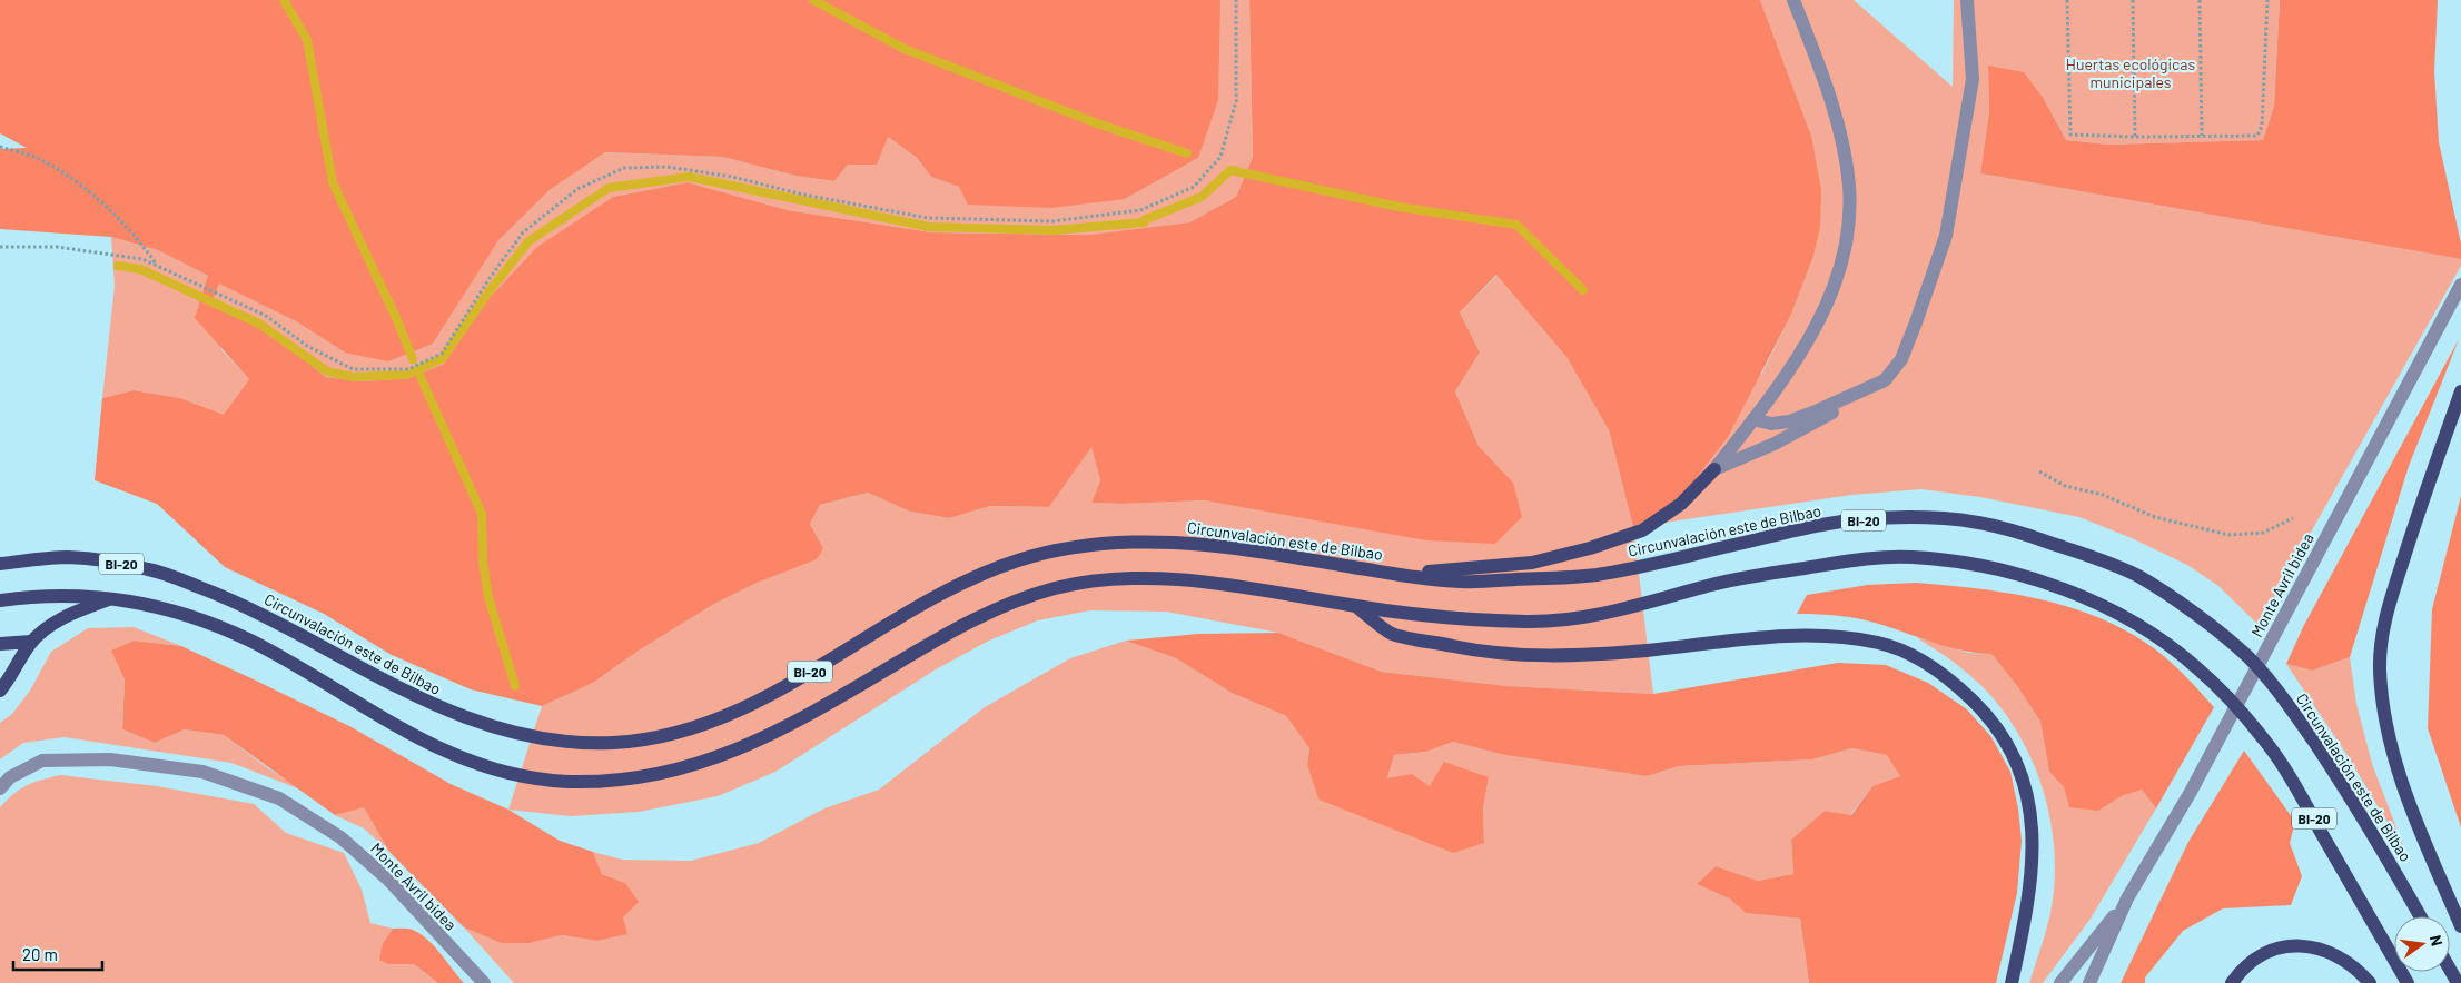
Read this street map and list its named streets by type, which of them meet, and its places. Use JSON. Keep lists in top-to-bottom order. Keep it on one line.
{"streets":{"main road":["BI-20","Circunvalación este de Bilbao"],"street":["Monte Avril bidea"]},"parks":["Huertas ecológicas municipales"],"scale_bar":"20 m","north":"right"}
